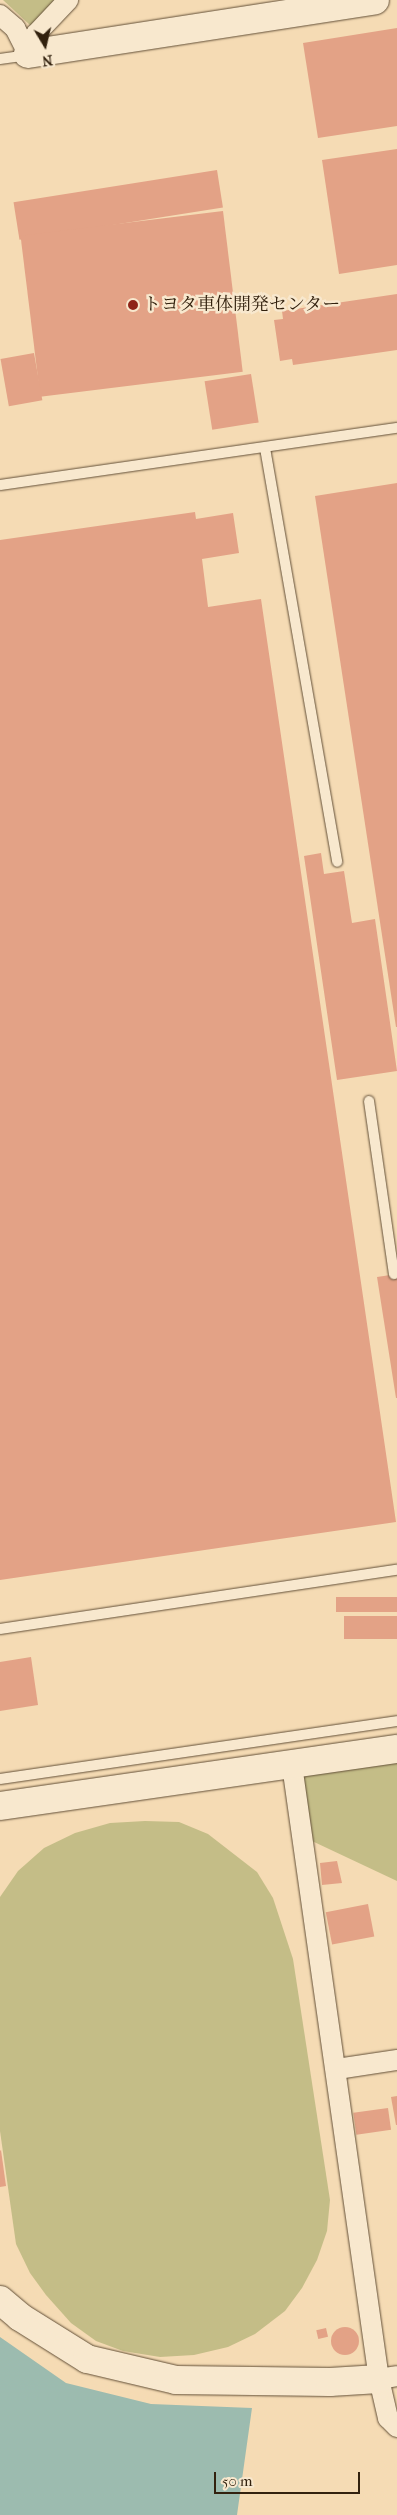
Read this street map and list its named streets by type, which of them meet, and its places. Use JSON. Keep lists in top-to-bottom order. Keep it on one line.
{"places":["トヨタ車体開発センター"],"scale_bar":"50 m","north":"bottom"}
